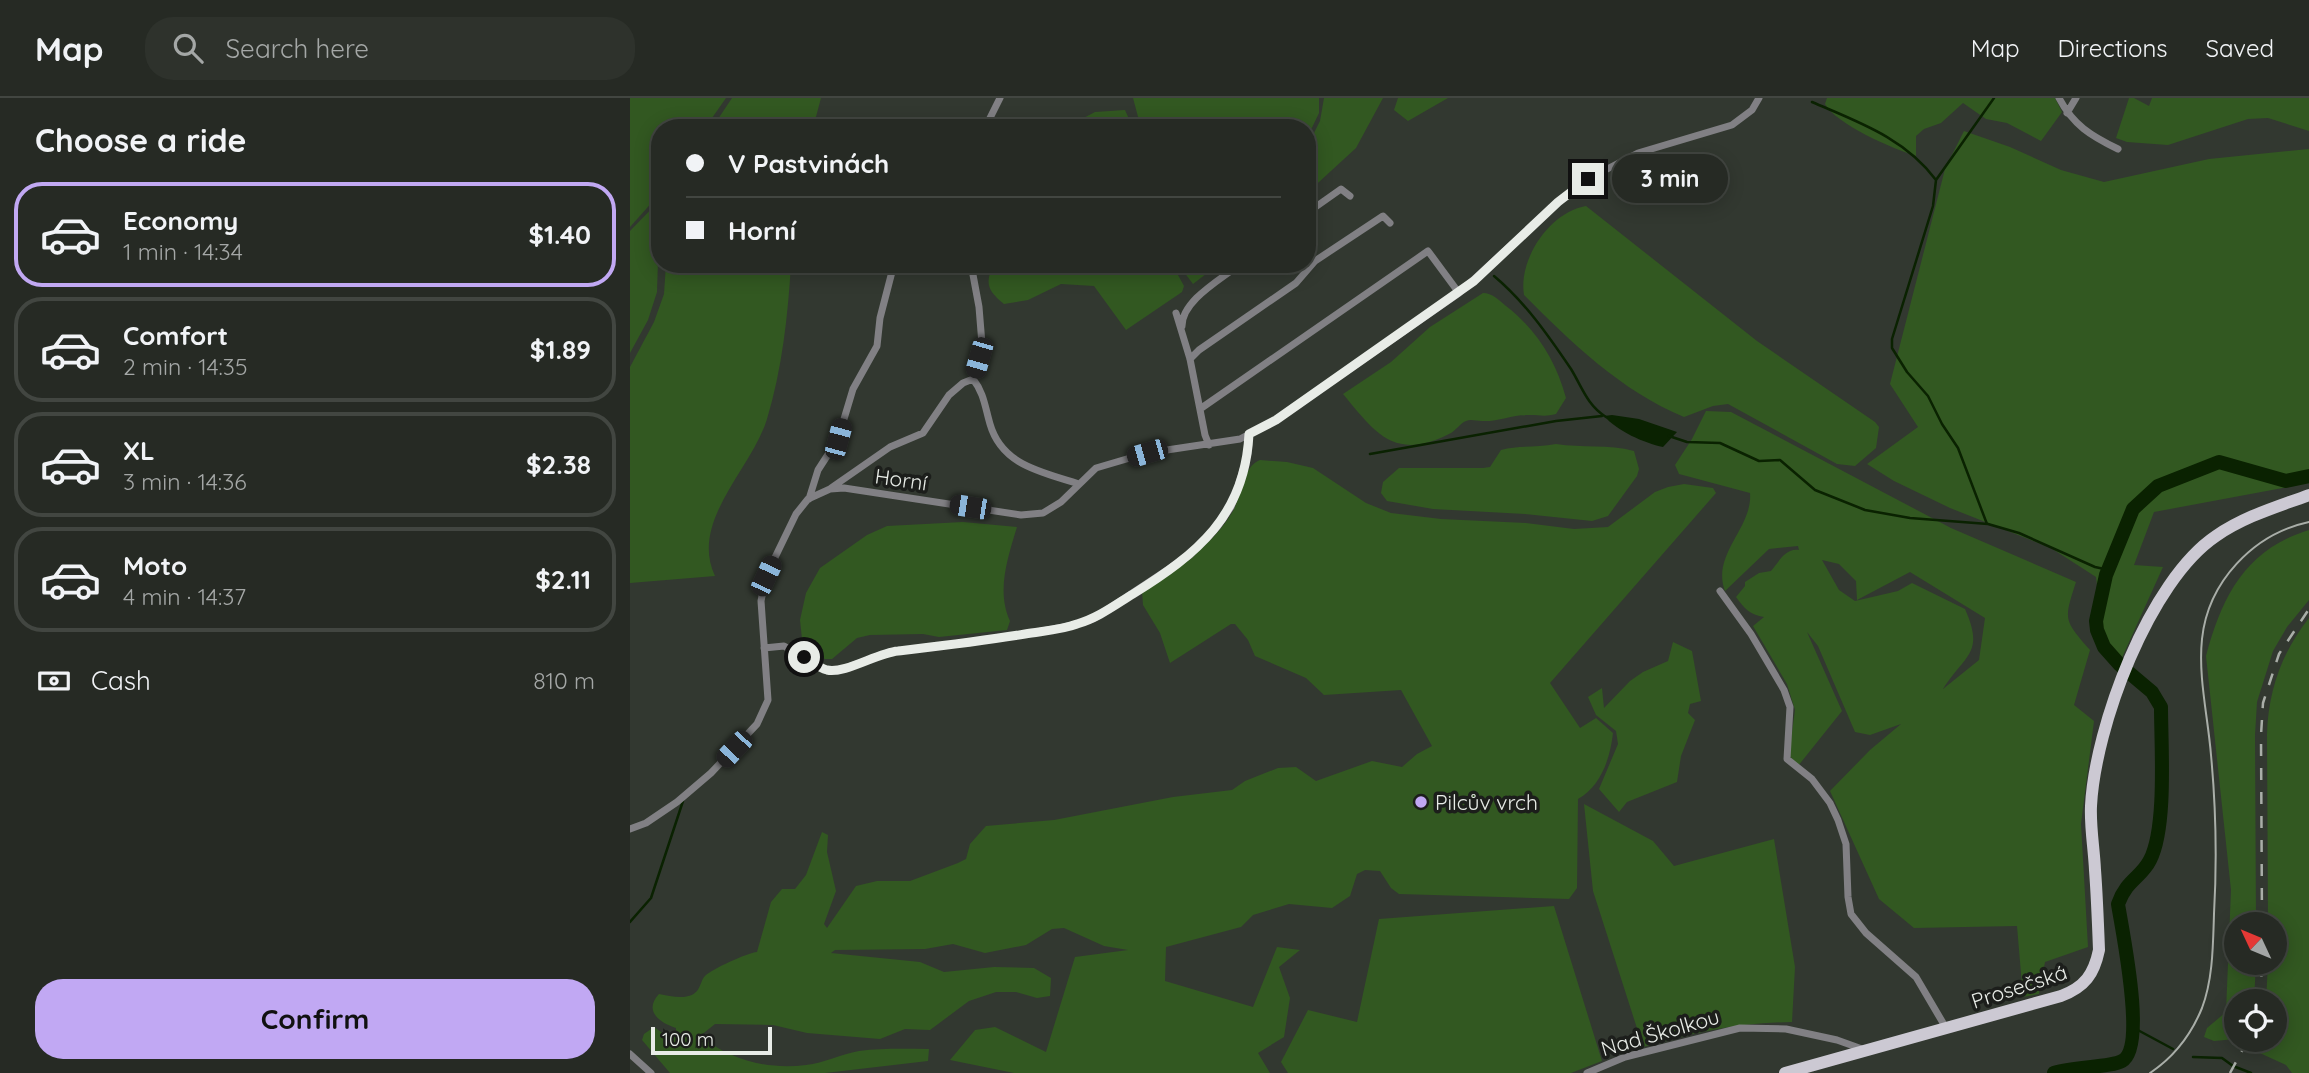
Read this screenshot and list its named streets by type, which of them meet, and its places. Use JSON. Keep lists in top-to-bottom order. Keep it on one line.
{"streets":{"main road":["Prosečská"],"street":["Horní","Nad Školkou"]},"crossings":[["Prosečská","Nad Školkou"]],"places":["Pilcův vrch"],"scale_bar":"100 m","north":"top left","page":{"header":"Map","search":"Search here","nav":["Map","Directions","Saved"],"heading":"Choose a ride","banner":["V Pastvinách","Horní"],"bubble":"3 min","list":[{"name":"Economy","note":"1 min · 14:34","value":"$1.40"},{"name":"Comfort","note":"2 min · 14:35","value":"$1.89"},{"name":"XL","note":"3 min · 14:36","value":"$2.38"},{"name":"Moto","note":"4 min · 14:37","value":"$2.11"}],"pay":["Cash","810 m"],"buttons":"Confirm","scale":"100 m"}}
